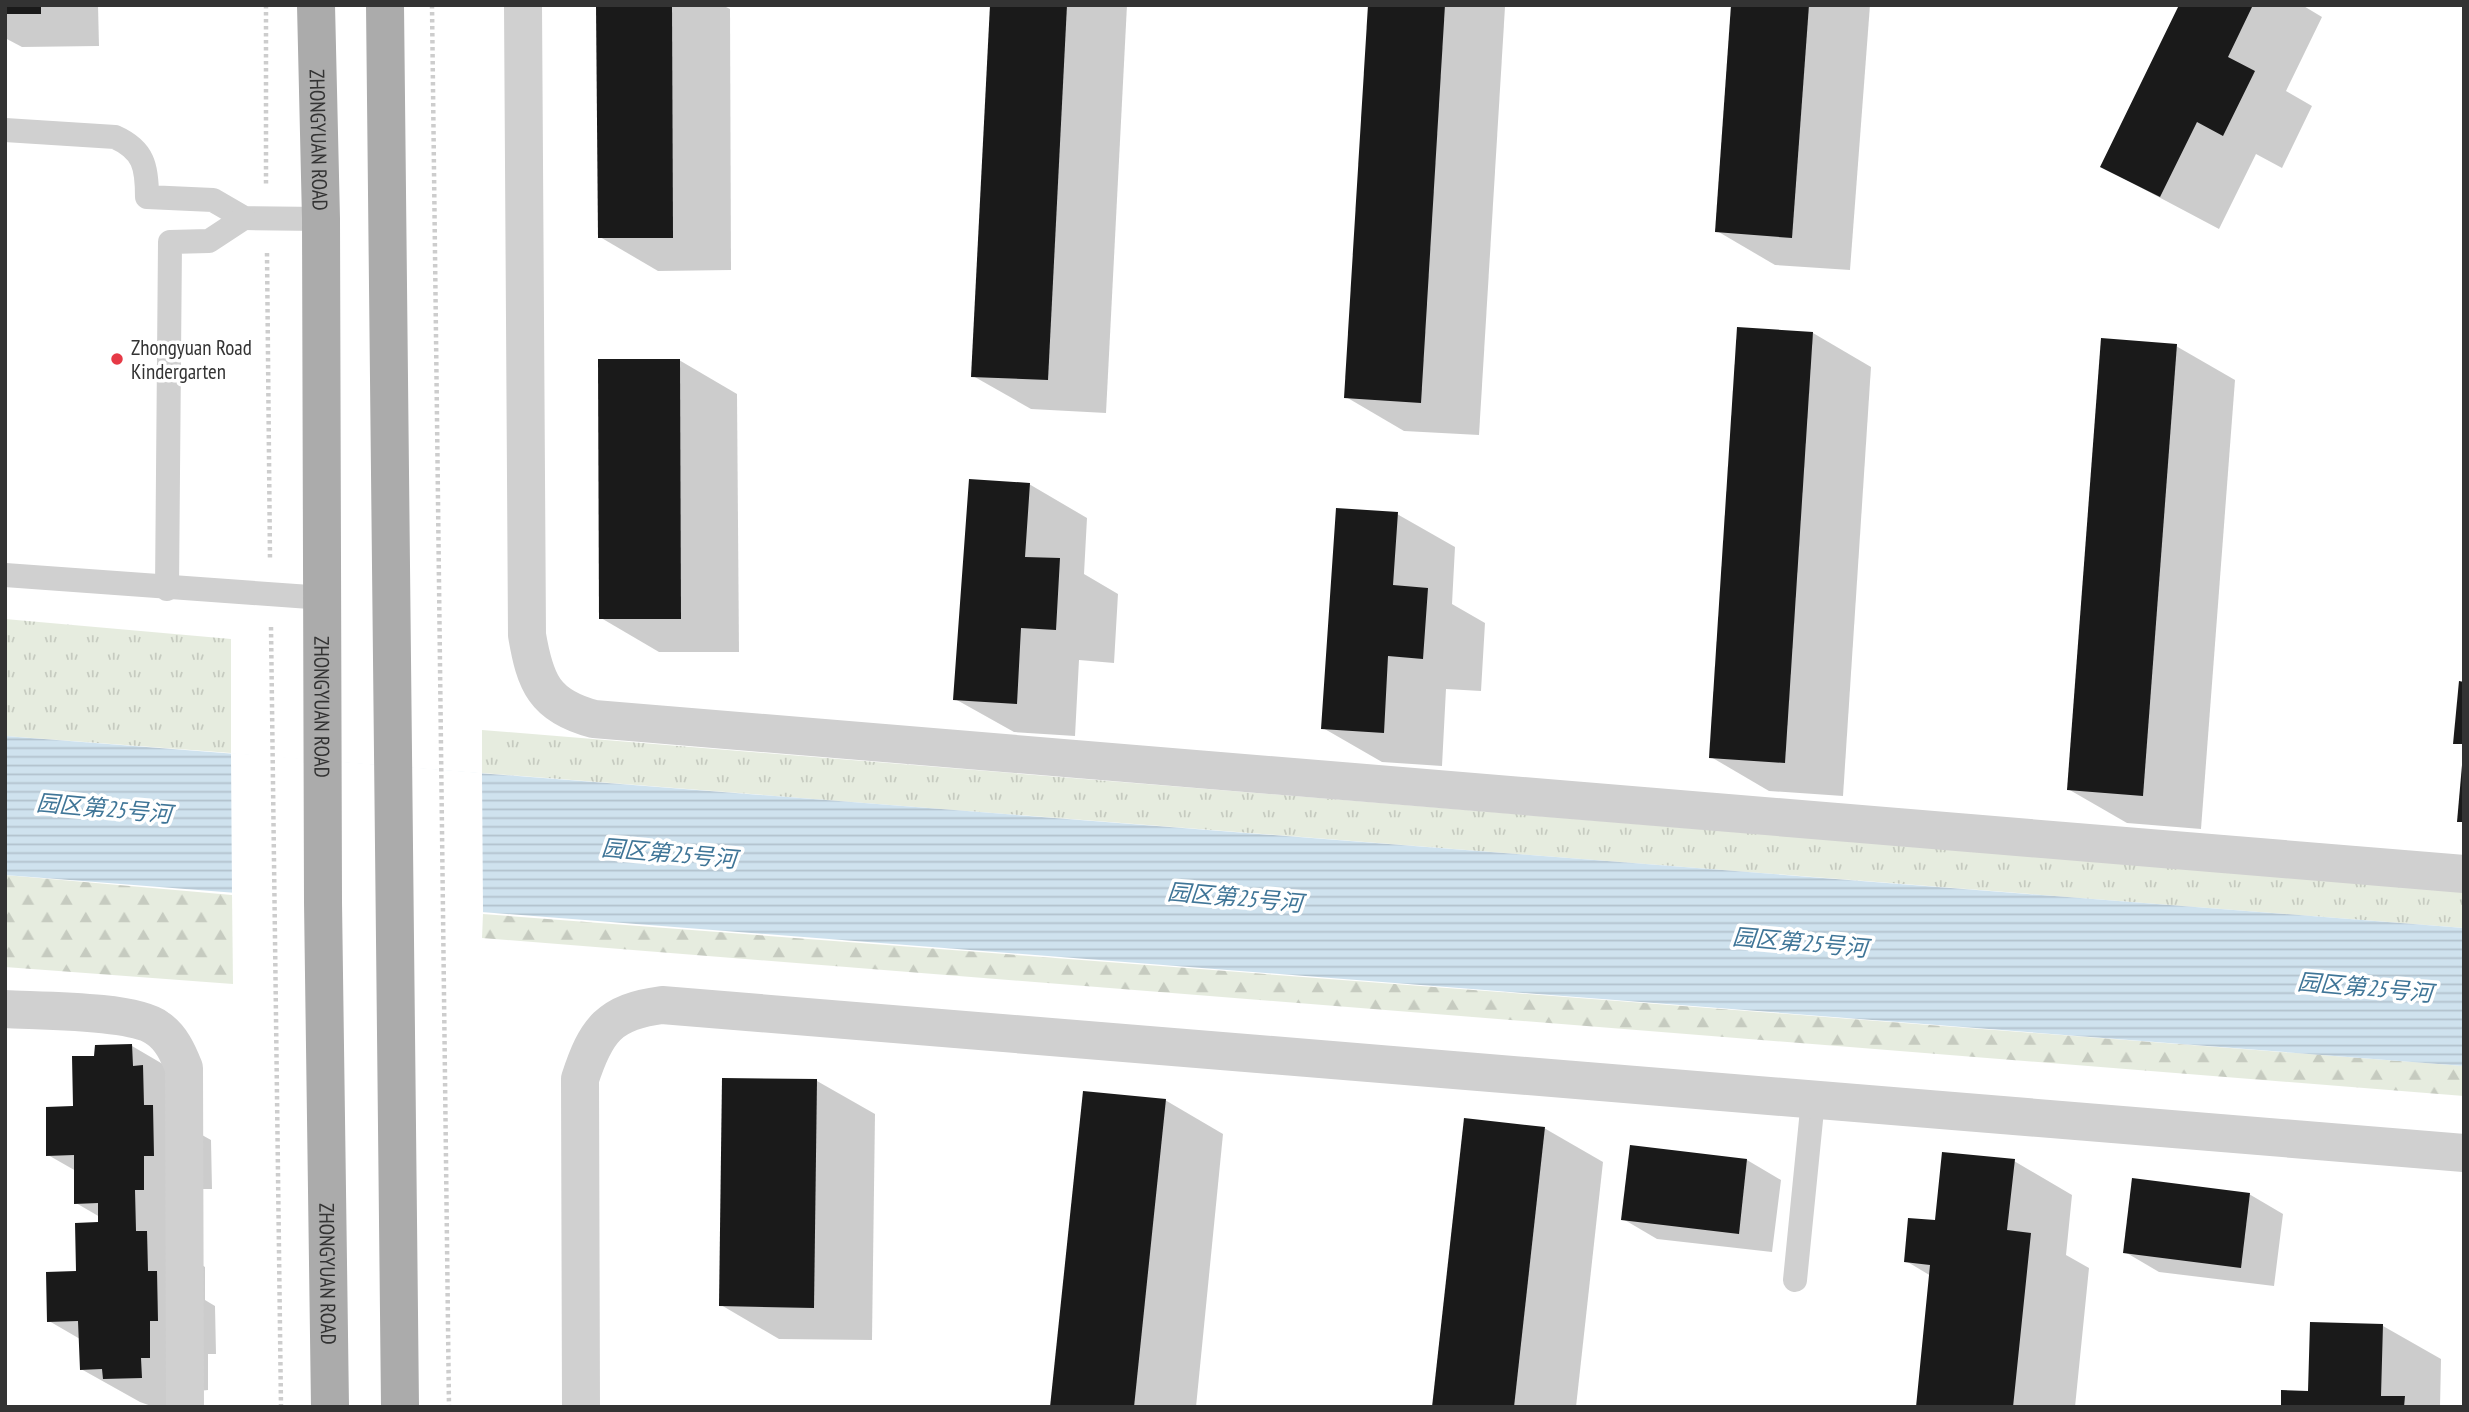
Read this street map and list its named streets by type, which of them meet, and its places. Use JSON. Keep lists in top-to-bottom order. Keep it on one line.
{"streets":{"main road":["ZHONGYUAN ROAD"]},"water":["园区第25号河"],"places":["Zhongyuan Road Kindergarten"]}
